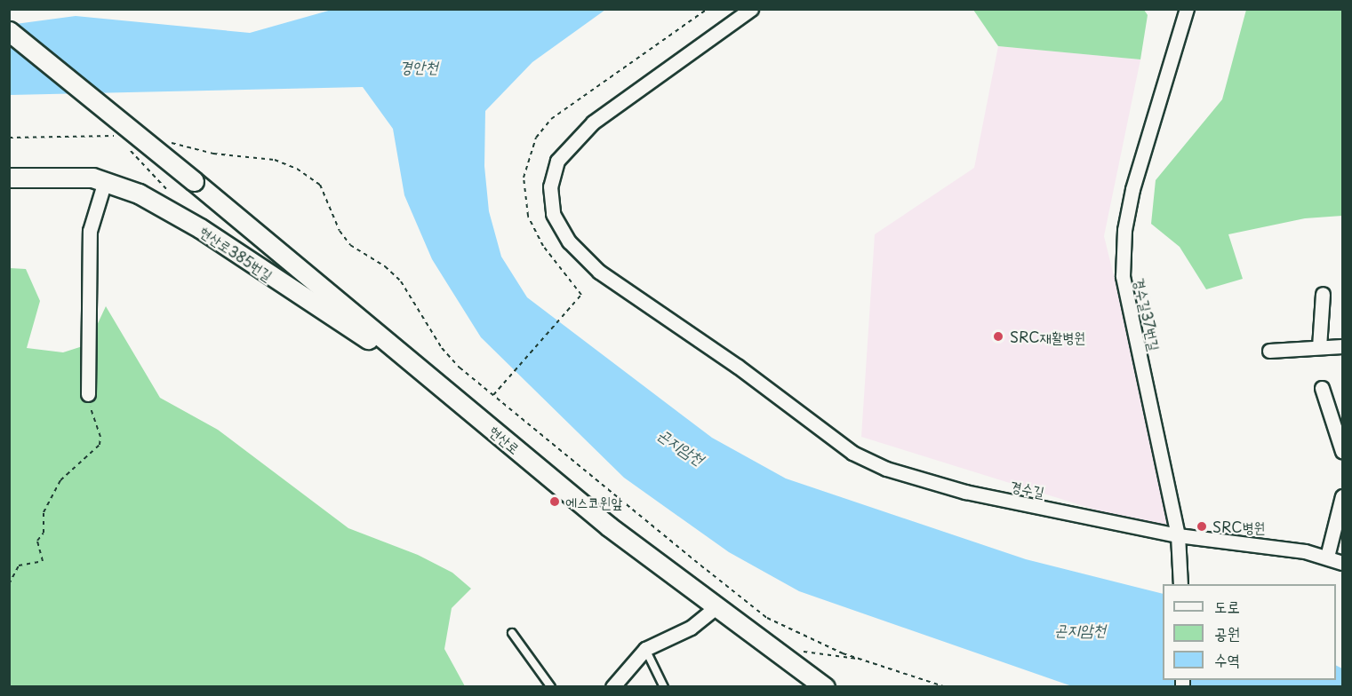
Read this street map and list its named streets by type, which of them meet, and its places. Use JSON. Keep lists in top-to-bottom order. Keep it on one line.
{"streets":{"street":["현산로385번길","경수길37번길","현산로","경수길"]},"crossings":[["현산로385번길","현산로"],["경수길37번길","경수길"]],"water":["경안천","곤지암천"],"places":["SRC재활병원","에스코윈앞","SRC병원"],"legend":["도로","공원","수역"]}
